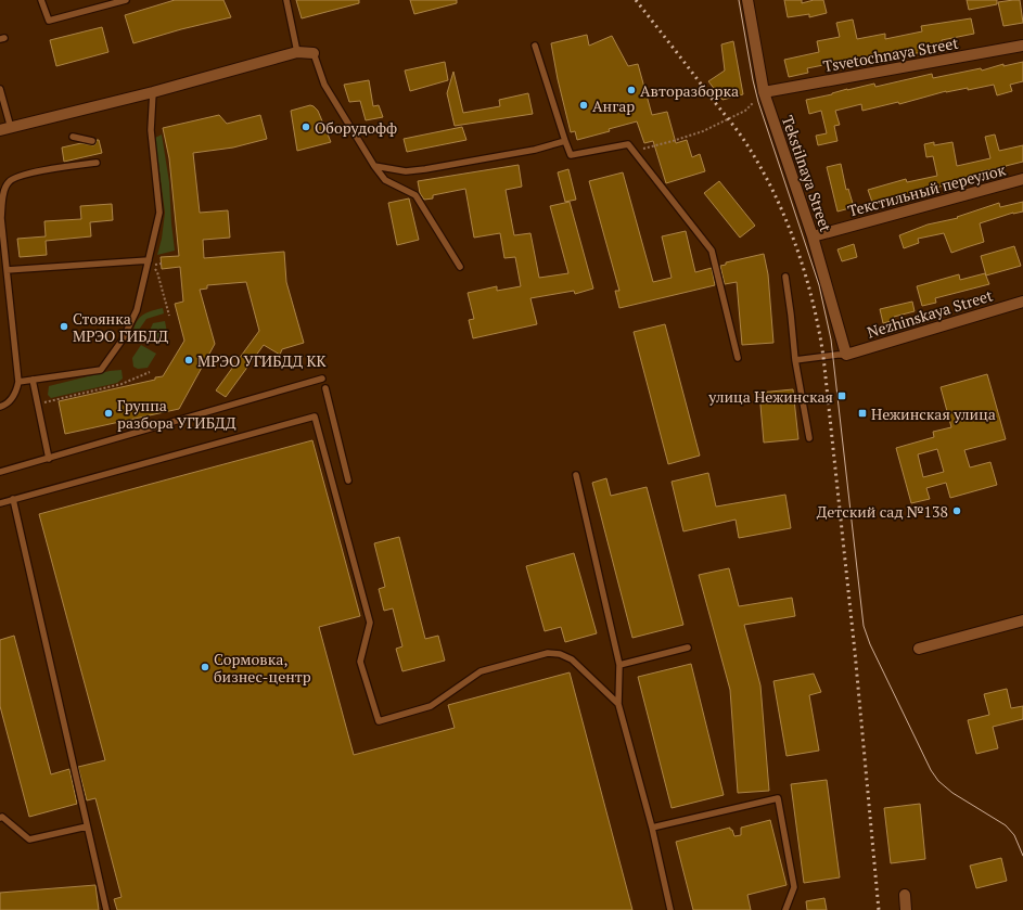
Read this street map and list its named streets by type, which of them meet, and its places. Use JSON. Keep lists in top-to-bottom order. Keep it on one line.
{"streets":{"street":["Tsvetochnaya Street","Tekstilnaya Street","Текстильный переулок","Nezhinskaya Street"]},"crossings":[["Tsvetochnaya Street","Tekstilnaya Street"],["Tekstilnaya Street","Текстильный переулок"],["Tekstilnaya Street","Nezhinskaya Street"]],"places":{"other":["Авторазборка","Ангар","Оборудофф","Стоянка МРЭО ГИБДД","МРЭО УГИБДД КК","Группа разбора УГИБДД","Детский сад №138","Сормовка, бизнес-центр"],"transit":["улица Нежинская","Нежинская улица"]}}
